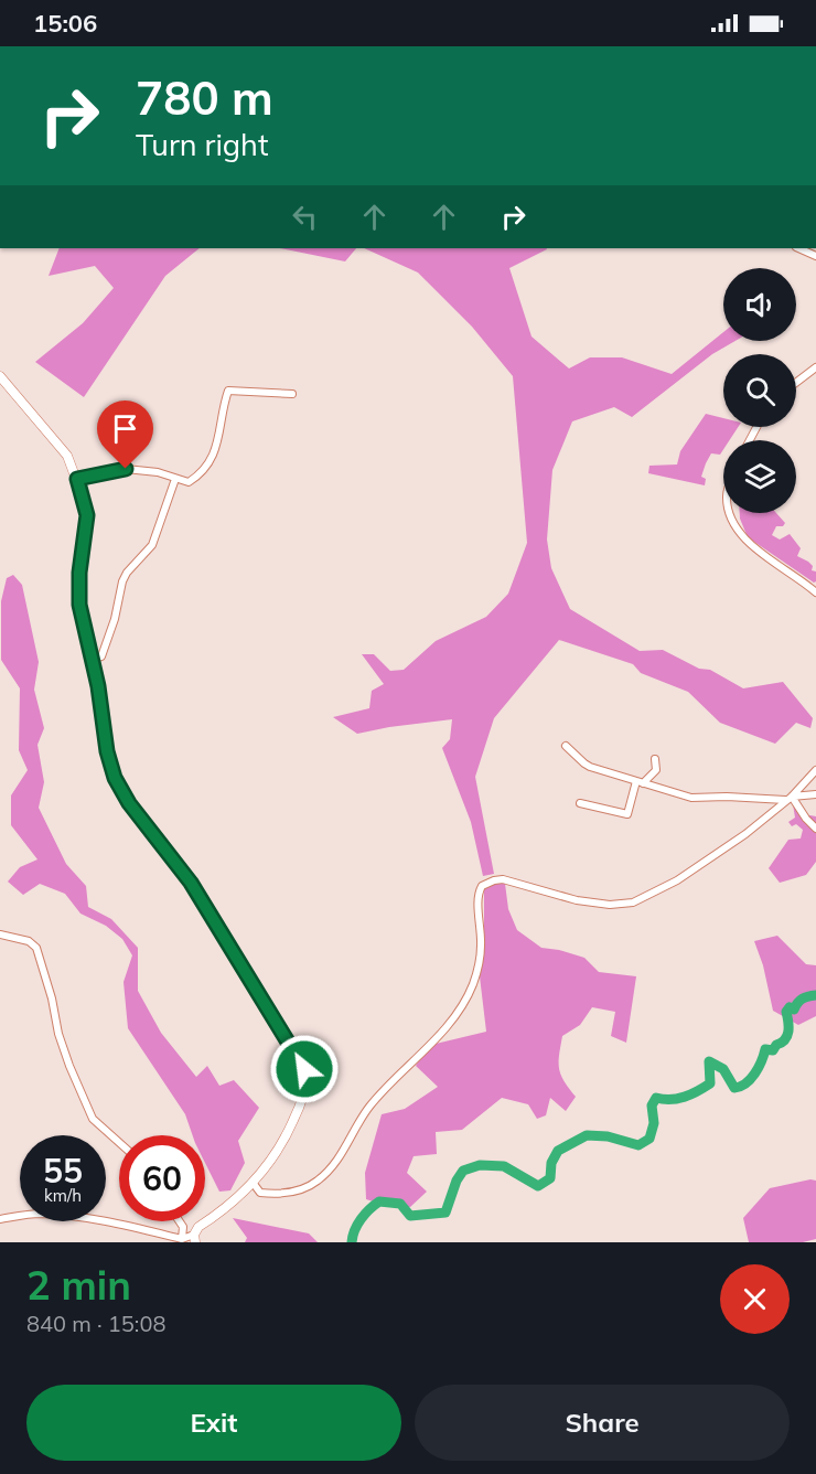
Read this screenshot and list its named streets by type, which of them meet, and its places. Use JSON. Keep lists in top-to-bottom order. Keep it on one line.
{"page":{"status":"15:06","turn":["780 m","Turn right"],"speed":"55 km/h","limit":"60","heading":["2 min","840 m · 15:08"],"buttons":["Exit","Share"]}}
